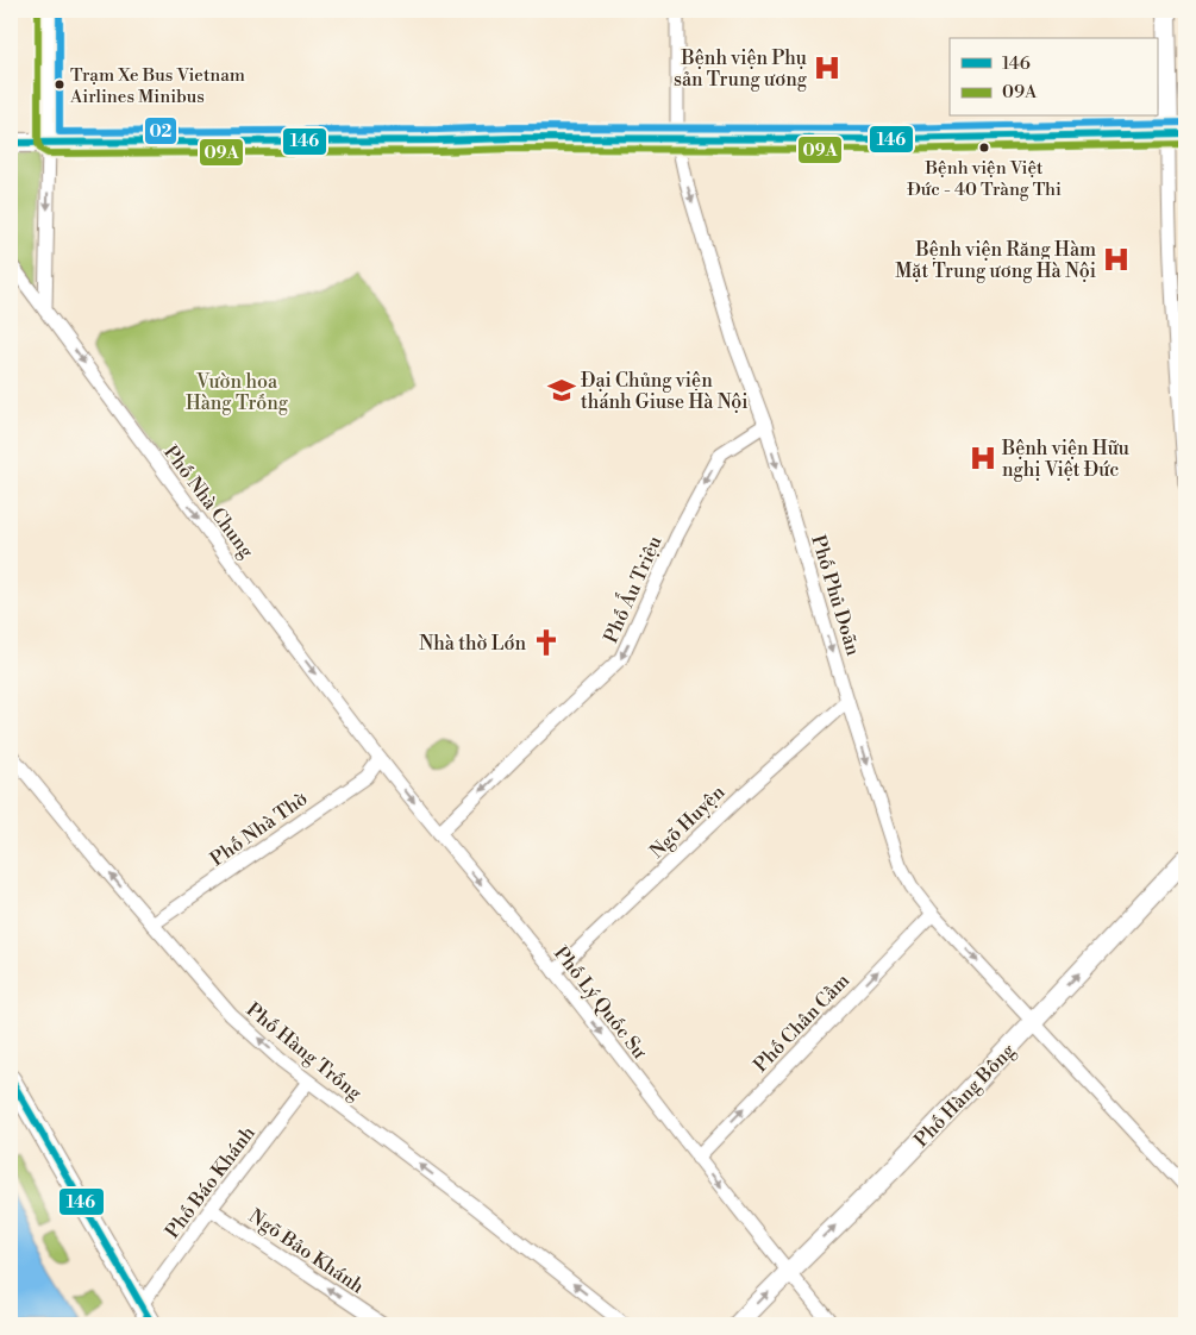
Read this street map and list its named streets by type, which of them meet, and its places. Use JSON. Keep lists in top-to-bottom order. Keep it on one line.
{"streets":{"main road":["Phố Hàng Bông"],"street":["Phố Nhà Chung","Phố Ấu Triệu","Phố Phủ Doãn","Ngõ Huyện","Phố Nhà Thờ","Phố Lý Quốc Sư","Phố Chân Cầm","Phố Hàng Trống","Phố Báo Khánh","Ngõ Bảo Khánh"]},"crossings":[["Phố Nhà Chung","Phố Nhà Thờ"],["Phố Nhà Chung","Phố Lý Quốc Sư"],["Phố Ấu Triệu","Phố Phủ Doãn"],["Phố Ấu Triệu","Phố Lý Quốc Sư"],["Phố Phủ Doãn","Ngõ Huyện"],["Phố Phủ Doãn","Phố Chân Cầm"],["Phố Phủ Doãn","Phố Hàng Bông"],["Ngõ Huyện","Phố Lý Quốc Sư"],["Phố Nhà Thờ","Phố Lý Quốc Sư"],["Phố Nhà Thờ","Phố Hàng Trống"],["Phố Lý Quốc Sư","Phố Chân Cầm"],["Phố Lý Quốc Sư","Phố Hàng Bông"],["Phố Hàng Trống","Phố Báo Khánh"],["Phố Báo Khánh","Ngõ Bảo Khánh"]],"one_way":["Phố Nhà Chung","Phố Ấu Triệu","Phố Phủ Doãn","Phố Lý Quốc Sư","Phố Chân Cầm","Phố Hàng Trống","Phố Hàng Bông","Ngõ Bảo Khánh"],"parks":["Vườn hoa Hàng Trống"],"places":{"hospital":["Bệnh viện Phụ sản Trung ương","Bệnh viện Răng Hàm Mặt Trung ương Hà Nội","Bệnh viện Hữu nghị Việt Đức"],"other":["Trạm Xe Bus Vietnam Airlines Minibus","Bệnh viện Việt Đức - 40 Tràng Thi"],"school or university":["Đại Chủng viện thánh Giuse Hà Nội"],"church":["Nhà thờ Lớn"]},"lines":["transit line 09A","transit line 02","transit line 146"],"legend":["146","09A"]}
